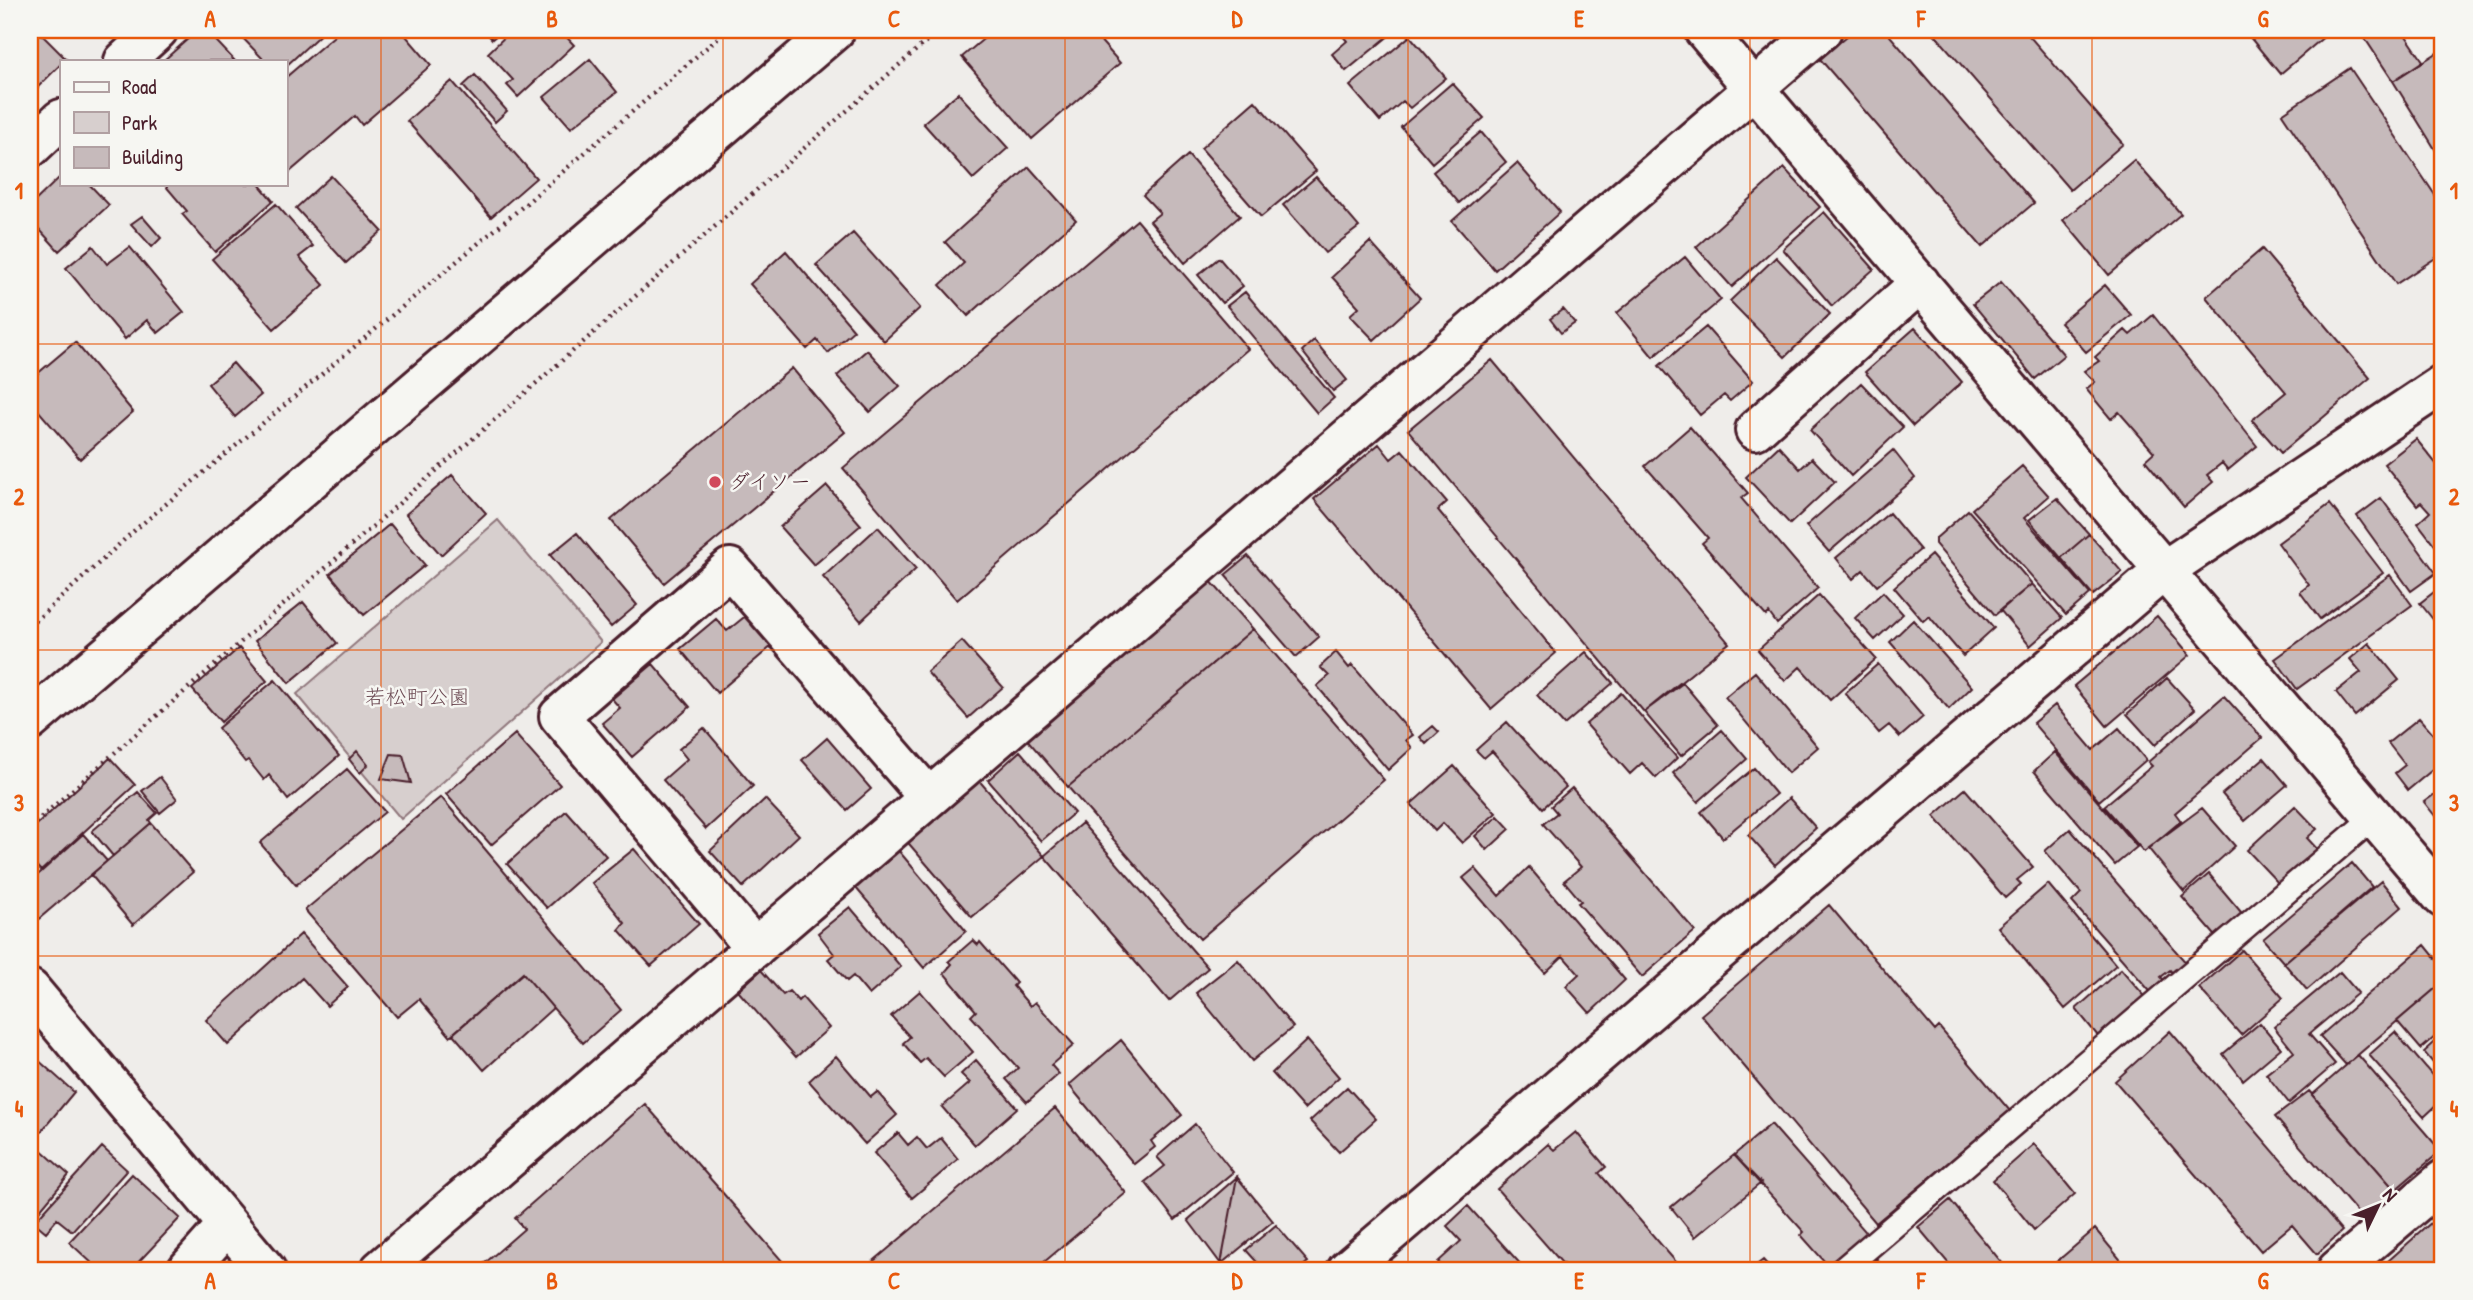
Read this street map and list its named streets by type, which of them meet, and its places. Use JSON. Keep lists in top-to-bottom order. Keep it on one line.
{"parks":["若松町公園"],"places":["ダイソー"],"legend":["Road","Park","Building"],"north":"top right","grid":{"columns":["A","B","C","D","E","F","G"],"rows":["1","2","3","4"]}}
